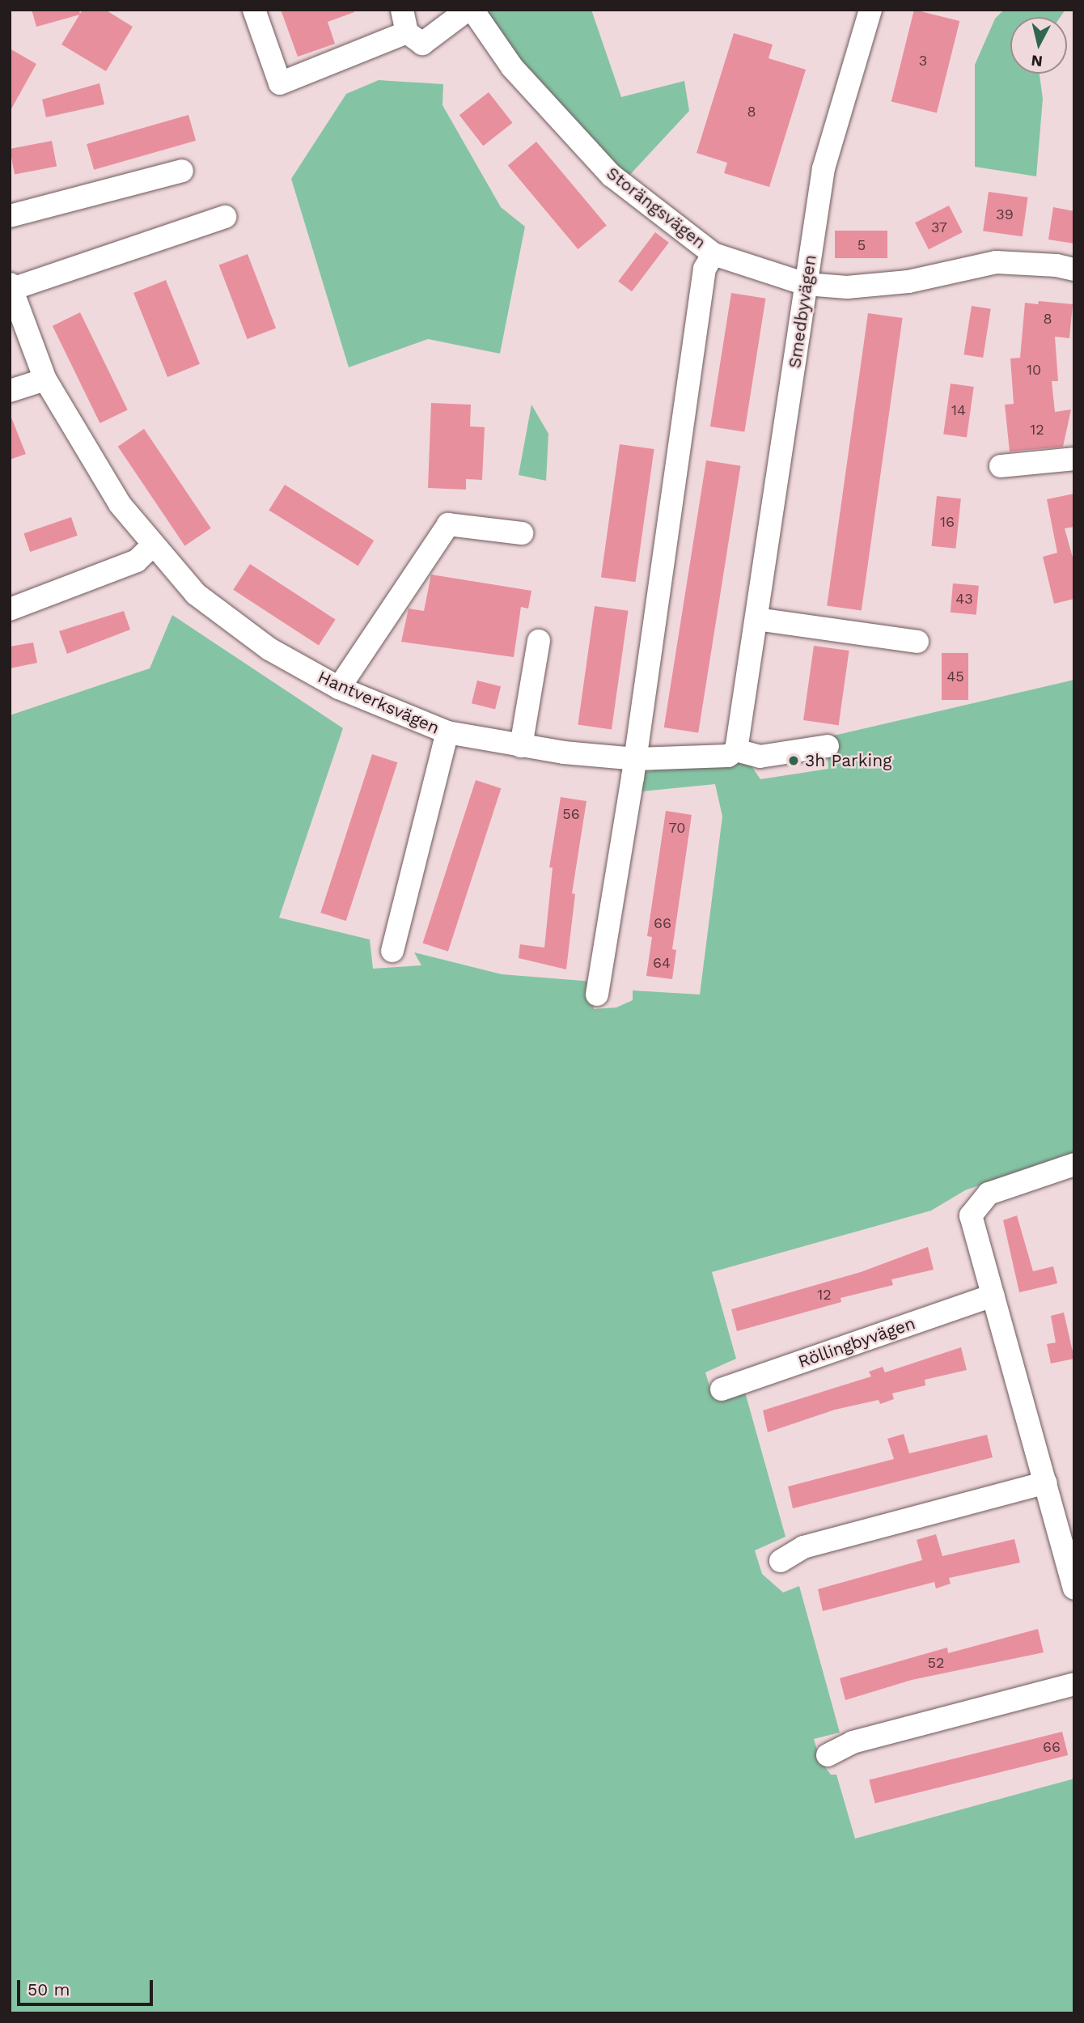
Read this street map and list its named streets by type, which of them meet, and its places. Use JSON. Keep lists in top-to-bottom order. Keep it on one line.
{"streets":{"street":["Storängsvägen","Smedbyvägen","Hantverksvägen","Röllingbyvägen"]},"crossings":[["Storängsvägen","Smedbyvägen"],["Smedbyvägen","Hantverksvägen"]],"places":["3h Parking"],"house_numbers":["3","8","39","37","5","8","10","14","12","16","43","45","56","70","66","64","12","52","66"],"scale_bar":"50 m","north":"bottom"}
